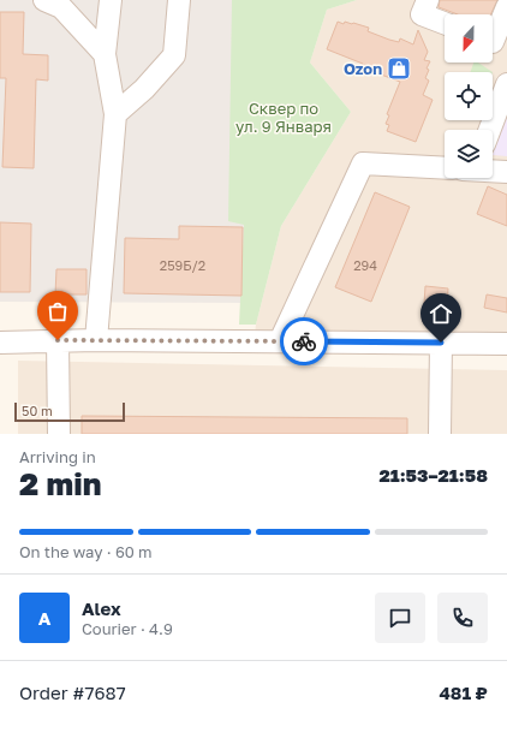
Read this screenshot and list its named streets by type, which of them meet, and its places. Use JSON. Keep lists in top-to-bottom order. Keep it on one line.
{"parks":["Сквер по ул. 9 Января"],"places":{"shop":["Ozon"]},"house_numbers":["259Б/2","294"],"scale_bar":"50 m","north":"bottom","page":{"scale":"50 m","heading":["2 min","Arriving in","21:53–21:58"],"panel":["Alex","Courier · 4.9","Order #7687","481 ₽"],"bar":"On the way · 60 m","round":"A"}}
